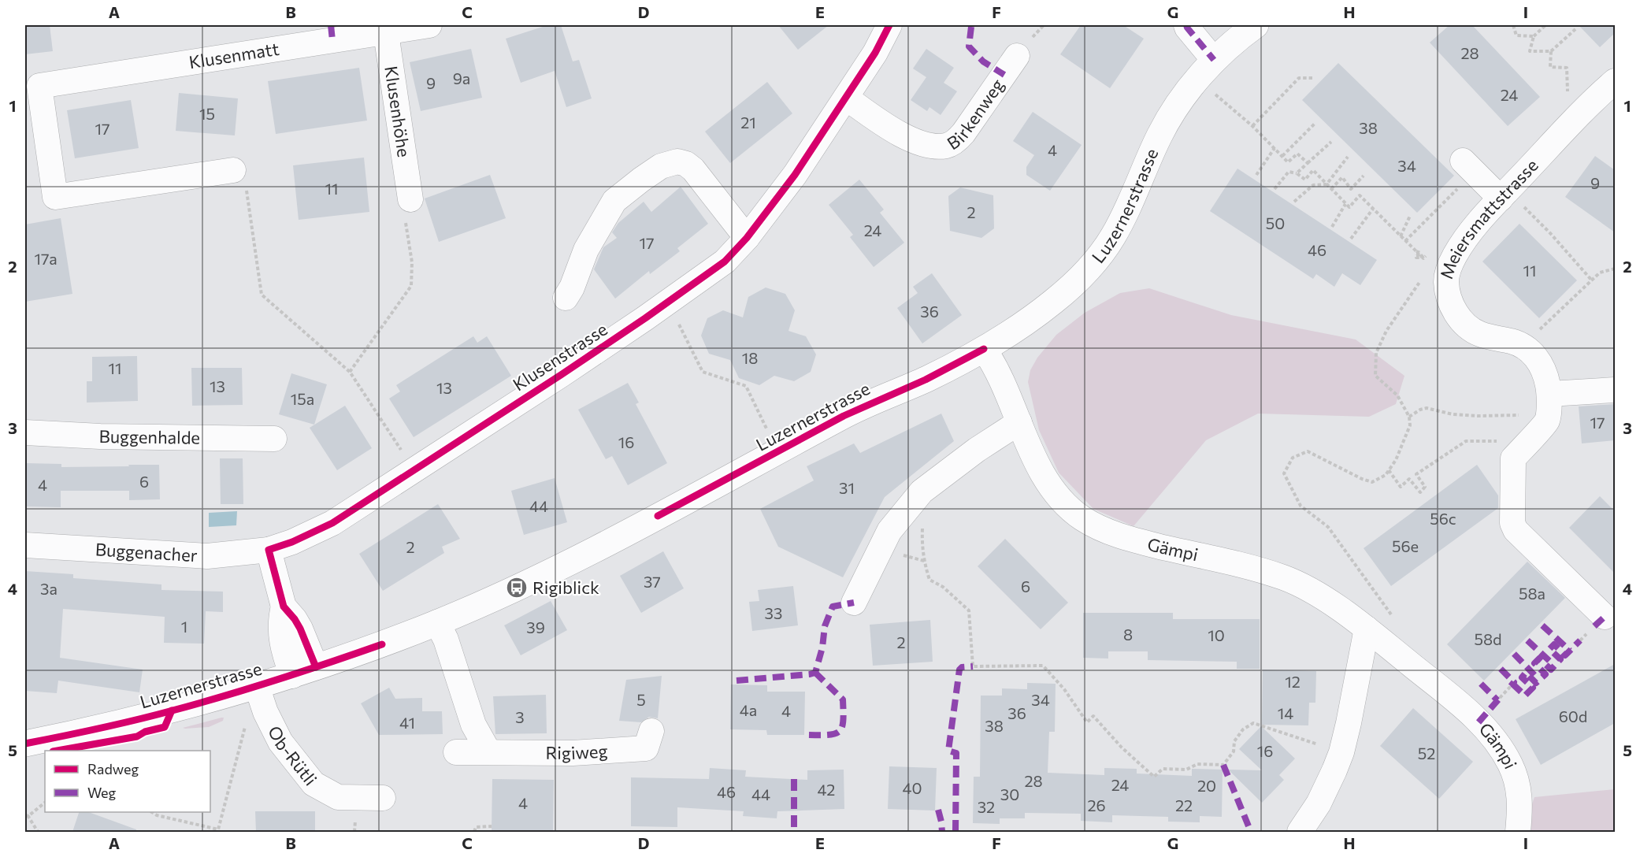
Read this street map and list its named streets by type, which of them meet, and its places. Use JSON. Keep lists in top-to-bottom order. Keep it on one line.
{"streets":{"main road":["Luzernerstrasse"],"street":["Klusenmatt","Birkenweg","Klusenhöhe","Meiersmattstrasse","Klusenstrasse","Buggenhalde","Gämpi","Buggenacher","Rigiweg","Ob-Rütli"]},"crossings":[["Klusenmatt","Klusenhöhe"],["Birkenweg","Klusenstrasse"],["Luzernerstrasse","Gämpi"],["Luzernerstrasse","Ob-Rütli"],["Klusenstrasse","Buggenacher"]],"places":{"bus stop":["Rigiblick"]},"house_numbers":["28","9a","9","24","15","21","38","17","4","34","9","11","2","50","24","17","46","17a","11","36","18","11","13","13","15a","17","16","6","4","31","44","56c","56e","2","37","6","3a","58a","33","1","39","8","10","58d","2","12","5","34","4a","4","36","14","60d","3","41","38","16","52","28","24","20","40","42","46","44","30","4","26","22","32"],"legend":["Radweg","Weg"],"grid":{"columns":["A","B","C","D","E","F","G","H","I"],"rows":["1","2","3","4","5"]}}
